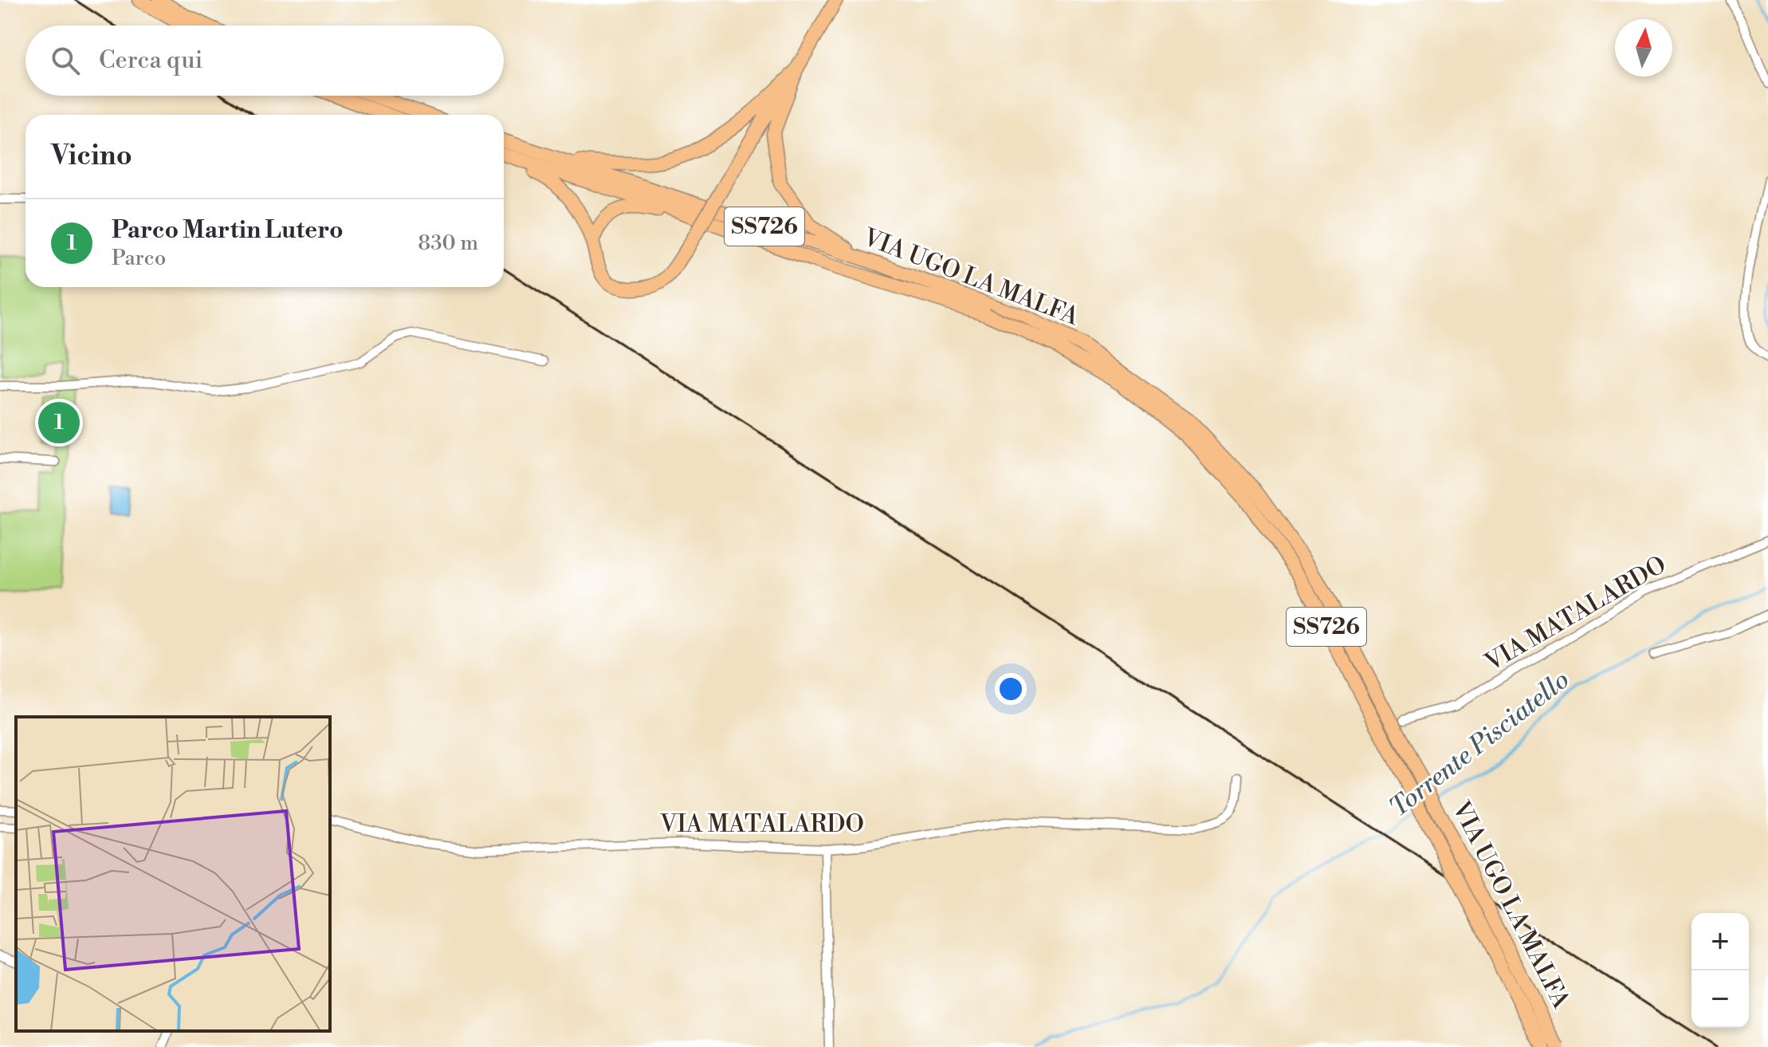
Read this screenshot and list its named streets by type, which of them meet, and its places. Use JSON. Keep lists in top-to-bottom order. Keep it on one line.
{"streets":{"highway":["SS726","VIA UGO LA MALFA"],"street":["VIA MATALARDO"]},"water":["Torrente Pisciatello"],"north":"top","page":{"search":"Cerca qui","heading":"Vicino","list":[{"mark":"1","name":"Parco Martin Lutero","note":"Parco","value":"830 m"}],"pins":"1","map_buttons":["+","−"]}}
